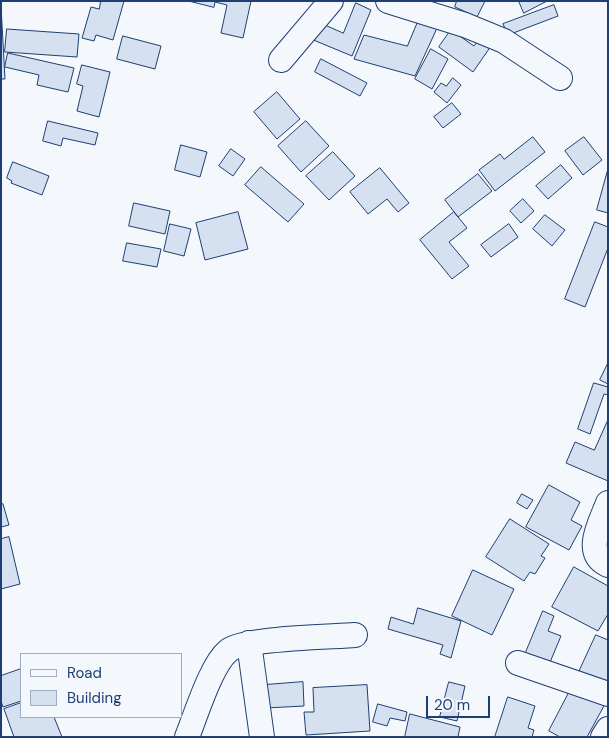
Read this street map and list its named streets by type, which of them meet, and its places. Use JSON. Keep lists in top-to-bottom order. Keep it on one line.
{"legend":["Road","Building"],"scale_bar":"20 m"}
